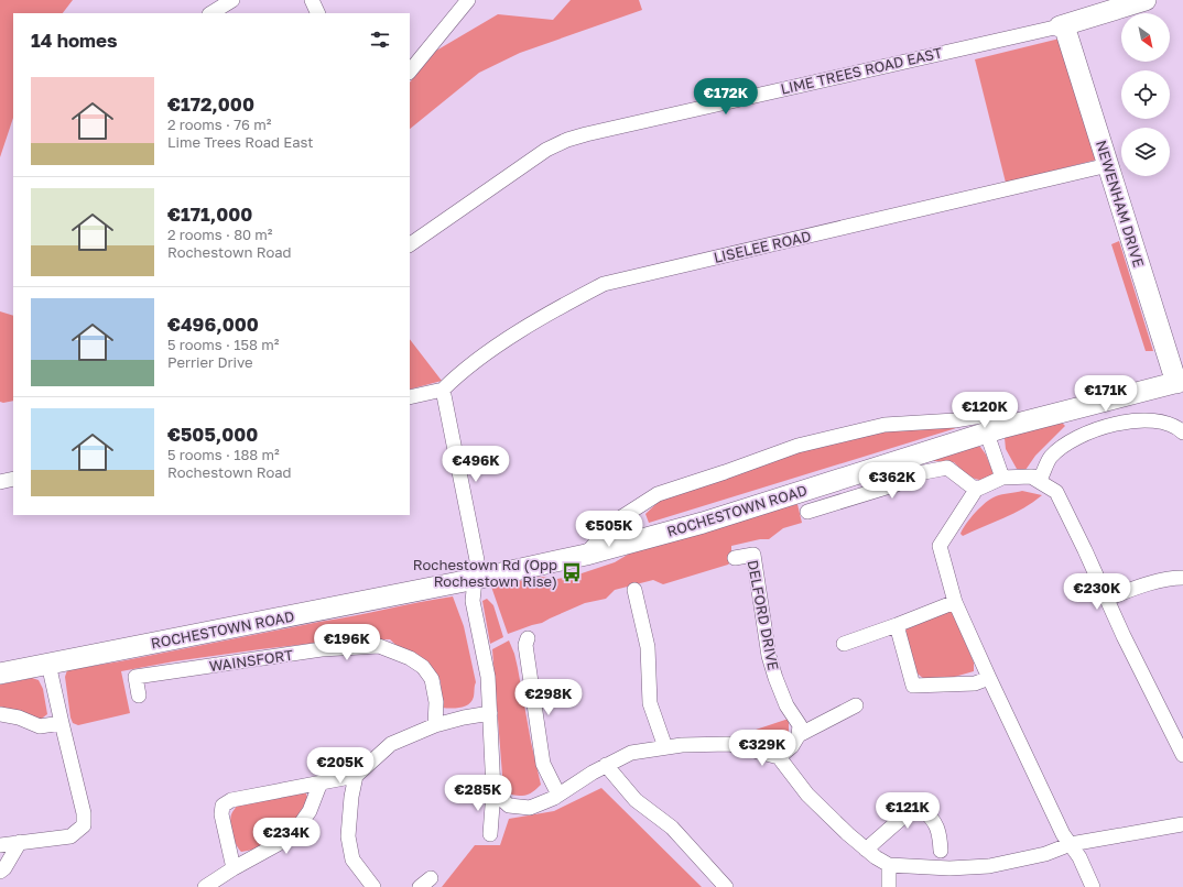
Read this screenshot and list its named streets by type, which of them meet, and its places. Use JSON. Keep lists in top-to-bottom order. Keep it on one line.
{"streets":{"main road":["NEWENHAM DRIVE","ROCHESTOWN ROAD"],"street":["LIME TREES ROAD EAST","LISELEE ROAD","DELFORD DRIVE","WAINSFORT"]},"crossings":[["LIME TREES ROAD EAST","NEWENHAM DRIVE"],["NEWENHAM DRIVE","LISELEE ROAD"],["NEWENHAM DRIVE","ROCHESTOWN ROAD"]],"places":{"bus stop":["Rochestown Rd (Opp Rochestown Rise)"]},"north":"bottom right","page":{"heading":"14 homes","list":[{"name":"€172,000","note":"2 rooms · 76 m² · Lime Trees Road East"},{"name":"€171,000","note":"2 rooms · 80 m² · Rochestown Road"},{"name":"€496,000","note":"5 rooms · 158 m² · Perrier Drive"},{"name":"€505,000","note":"5 rooms · 188 m² · Rochestown Road"}],"price":["€172K","€171K","€120K","€496K","€362K","€505K","€230K","€196K","€298K","€329K","€205K","€285K","€121K","€234K"]}}
